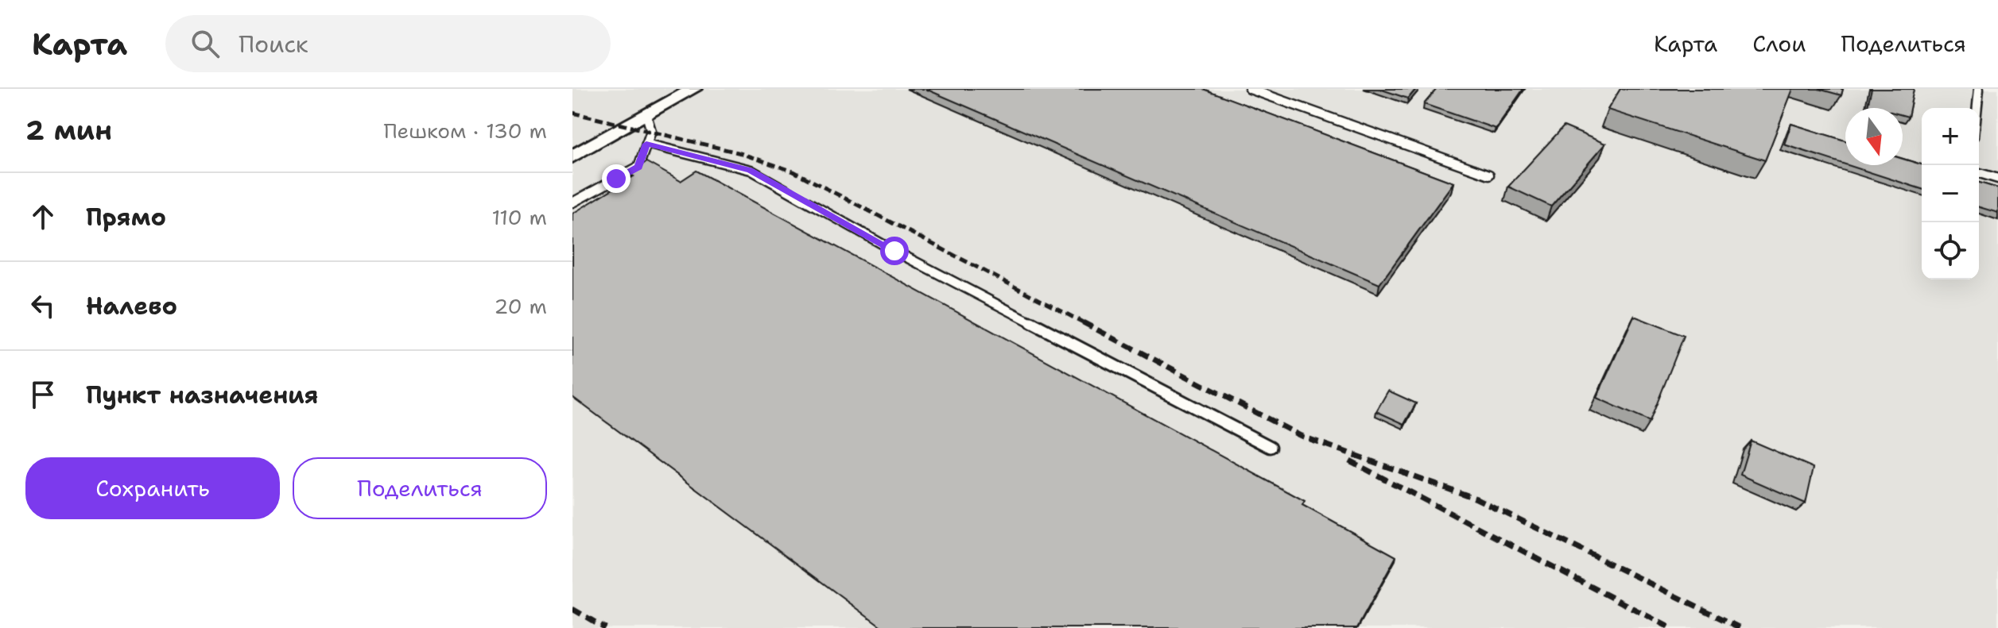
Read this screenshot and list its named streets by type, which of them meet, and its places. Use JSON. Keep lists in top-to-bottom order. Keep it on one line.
{"north":"bottom","page":{"header":"Карта","search":"Поиск","nav":["Карта","Слои","Поделиться"],"heading":["2 мин","Пешком · 130 m"],"map_buttons":["+","−"],"list":[["Прямо","110 m"],["Налево","20 m"],"Пункт назначения"],"buttons":["Сохранить","Поделиться"]}}
